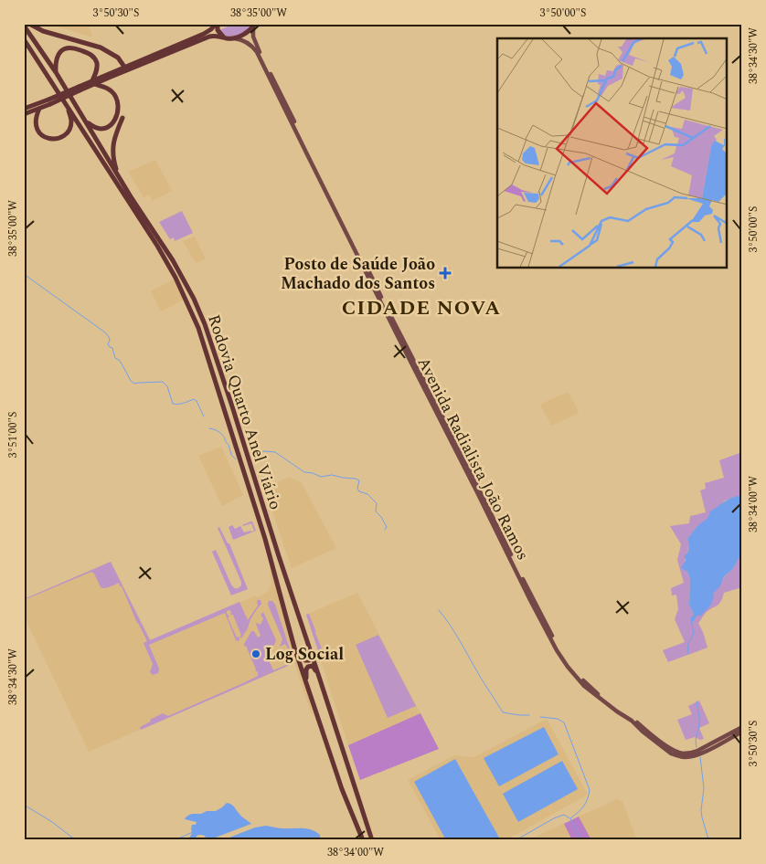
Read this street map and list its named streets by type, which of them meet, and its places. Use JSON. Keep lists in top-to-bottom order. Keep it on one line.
{"streets":{"highway":["Rodovia Quarto Anel Viário"],"main road":["Avenida Radialista João Ramos"]},"districts":["CIDADE NOVA"],"places":{"health":["Posto de Saúde João Machado dos Santos"],"other":["Log Social"]},"coordinates":["3°50'30\"S","38°35'00\"W","3°50'00\"S","38°34'30\"W","3°51'00\"S","38°34'00\"W"]}
